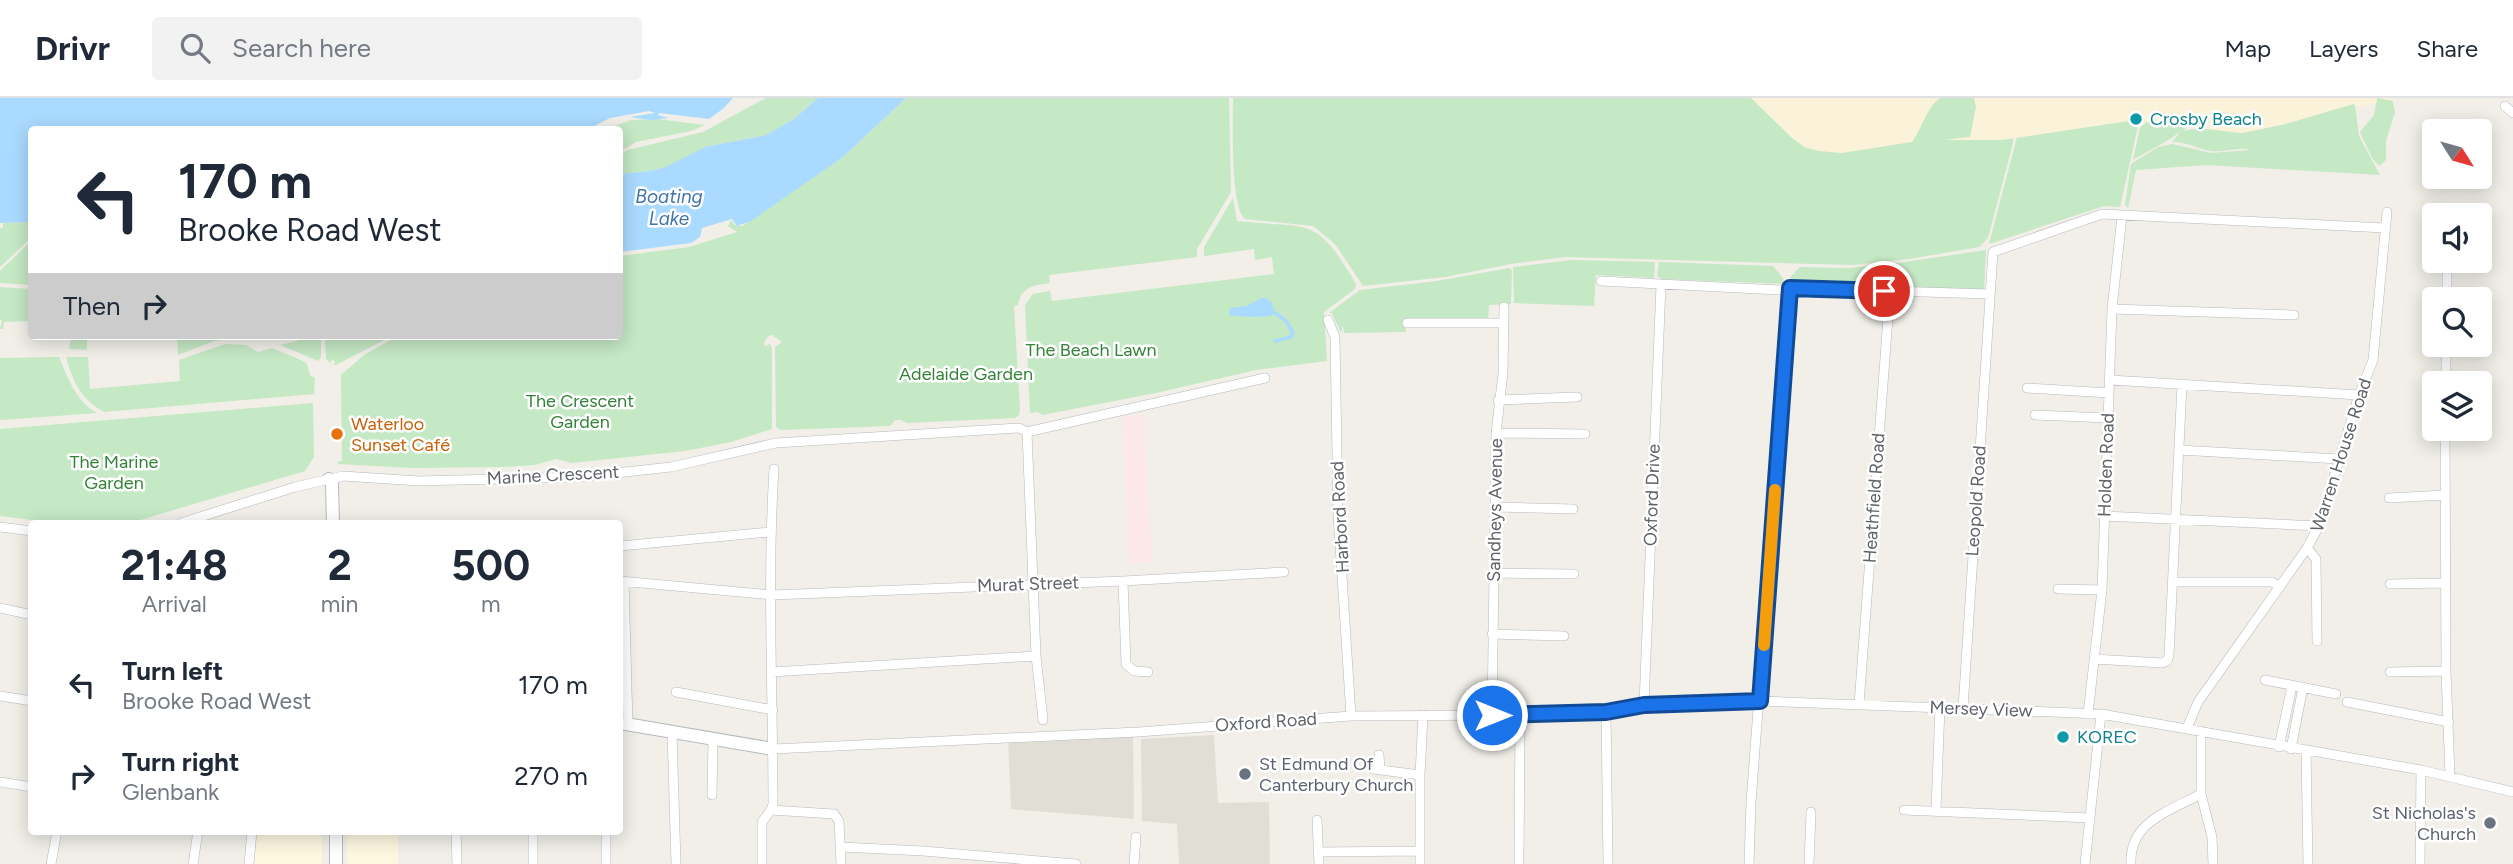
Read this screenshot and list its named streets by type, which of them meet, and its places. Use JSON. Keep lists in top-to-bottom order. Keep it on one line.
{"streets":{"street":["Warren House Road","Holden Road","Marine Crescent","Oxford Drive","Heathfield Road","Leopold Road","Sandheys Avenue","Harbord Road","Murat Street","Mersey View","Oxford Road"]},"crossings":[["Warren House Road","Mersey View"],["Holden Road","Leopold Road"],["Holden Road","Mersey View"],["Oxford Drive","Oxford Road"],["Heathfield Road","Mersey View"],["Leopold Road","Mersey View"],["Sandheys Avenue","Oxford Road"],["Harbord Road","Oxford Road"],["Mersey View","Oxford Road"]],"water":["Boating Lake"],"parks":["The Beach Lawn","Adelaide Garden","The Crescent Garden","The Marine Garden"],"places":["Crosby Beach","Waterloo Sunset Café","KOREC","St Edmund Of Canterbury Church","St Nicholas's Church"],"north":"bottom right","page":{"header":"Drivr","search":"Search here","nav":["Map","Layers","Share"],"turn":["170 m","Brooke Road West"],"then":"Then","eta":["21:48","Arrival","2","min","500","m"],"list":[{"name":"Turn left","note":"Brooke Road West","value":"170 m"},{"name":"Turn right","note":"Glenbank","value":"270 m"}]}}
